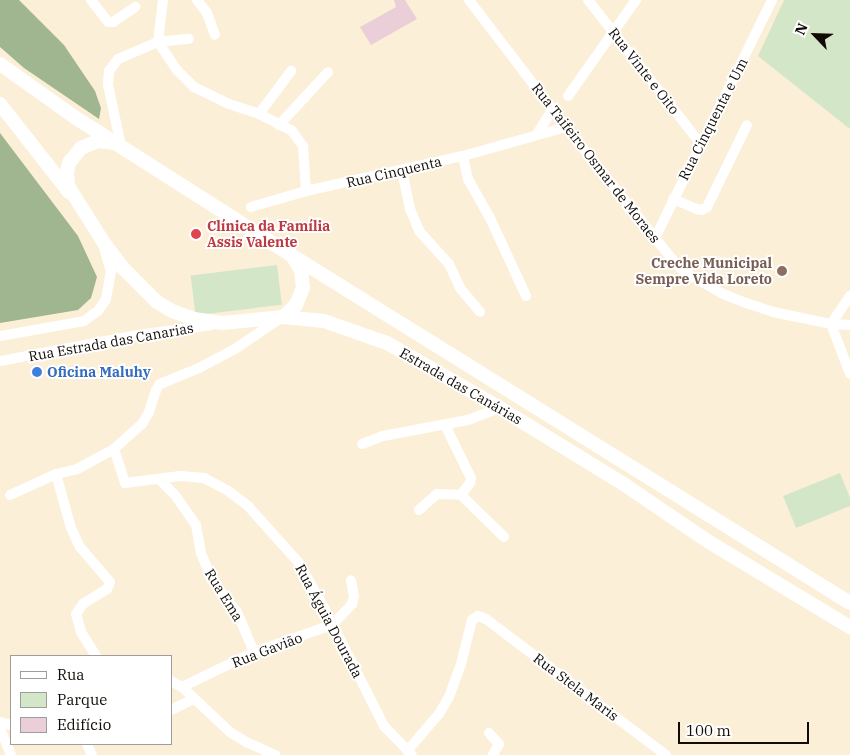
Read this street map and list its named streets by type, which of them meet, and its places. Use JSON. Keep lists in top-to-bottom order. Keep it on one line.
{"streets":{"main road":["Estrada das Canárias"],"street":["Rua Vinte e Oito","Rua Cinquenta e Um","Rua Taifeiro Osmar de Moraes","Rua Cinquenta","Rua Estrada das Canarias","Rua Ema","Rua Águia Dourada","Rua Gavião","Rua Stela Maris"]},"crossings":[["Rua Vinte e Oito","Rua Cinquenta e Um"],["Rua Cinquenta e Um","Rua Taifeiro Osmar de Moraes"],["Rua Taifeiro Osmar de Moraes","Rua Cinquenta"],["Rua Estrada das Canarias","Estrada das Canárias"],["Rua Ema","Rua Águia Dourada"],["Rua Ema","Rua Gavião"],["Rua Águia Dourada","Rua Gavião"],["Rua Águia Dourada","Rua Stela Maris"]],"places":["Clínica da Família Assis Valente","Creche Municipal Sempre Vida Loreto","Oficina Maluhy"],"legend":["Rua","Parque","Edifício"],"scale_bar":"100 m","north":"top left"}
